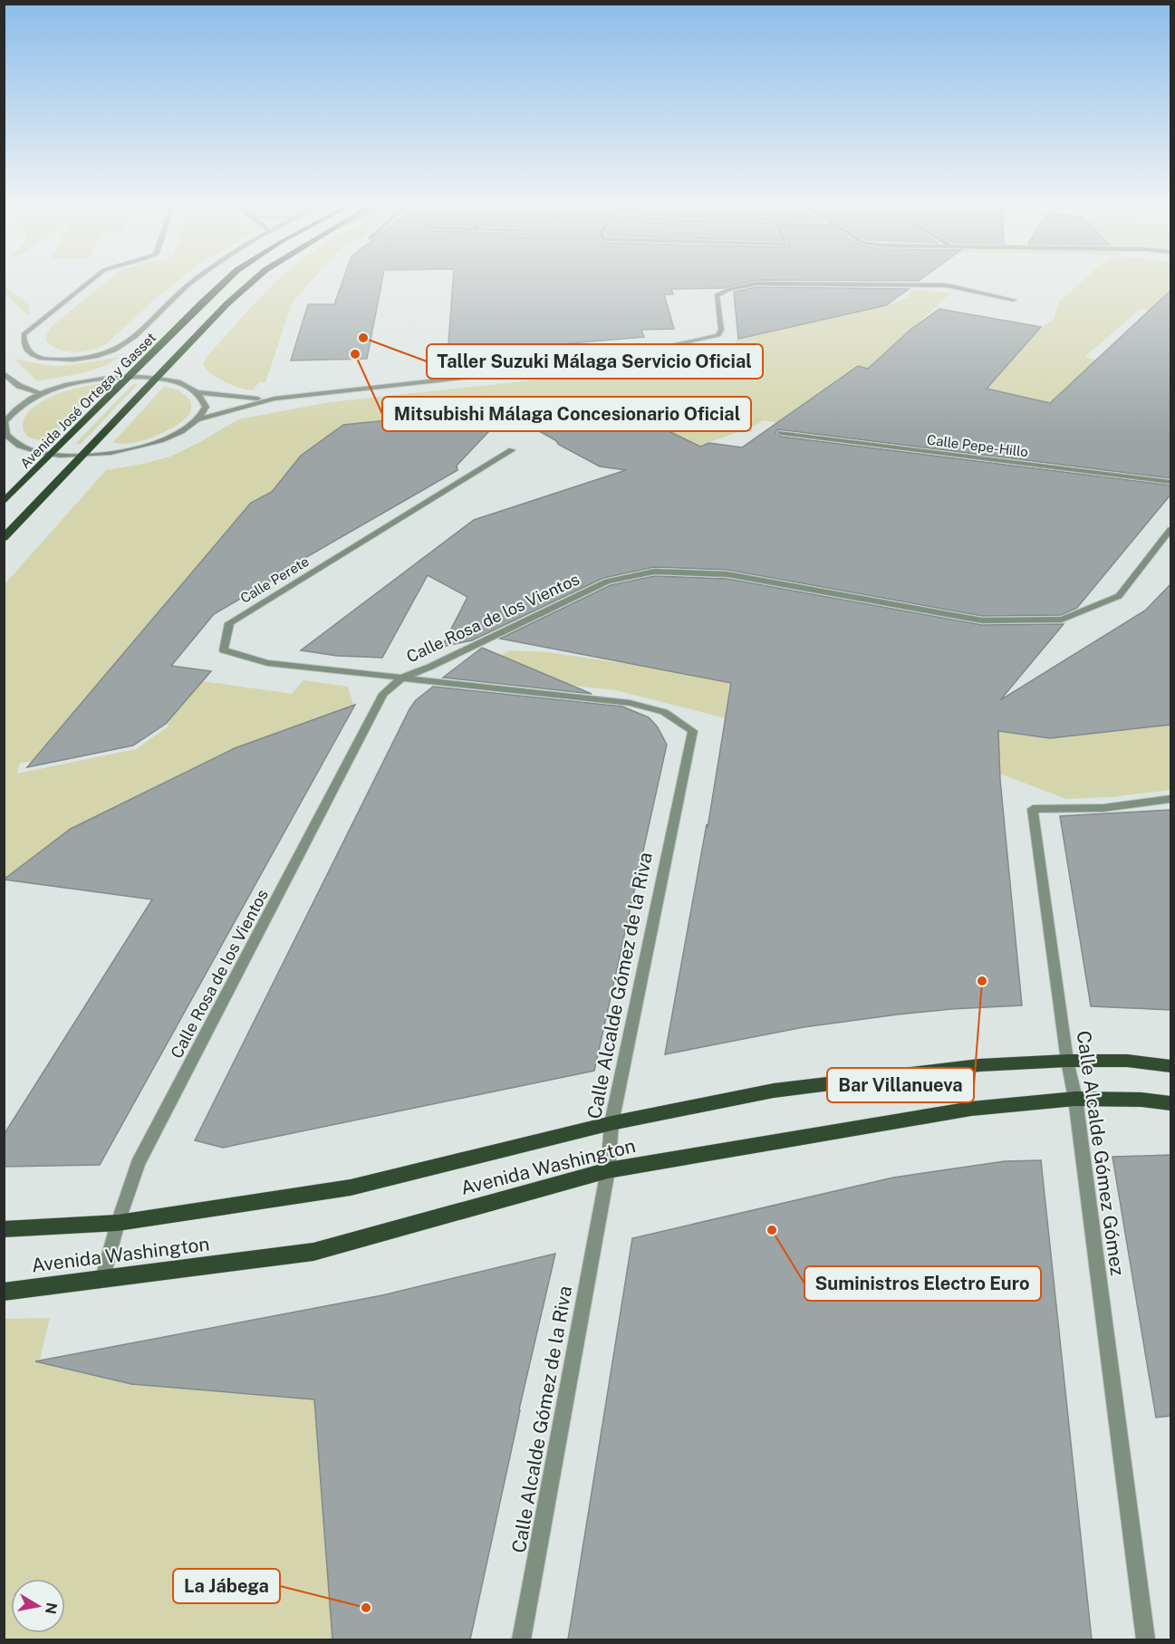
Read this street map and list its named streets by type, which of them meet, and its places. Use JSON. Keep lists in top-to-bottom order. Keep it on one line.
{"streets":{"main road":["Avenida José Ortega y Gasset","Avenida Washington"],"street":["Calle Pepe-Hillo","Calle Perete","Calle Rosa de los Vientos","Calle Alcalde Gómez de la Riva","Calle Alcalde Gómez Gómez"]},"crossings":[["Calle Perete","Calle Rosa de los Vientos"],["Calle Perete","Calle Alcalde Gómez de la Riva"],["Calle Rosa de los Vientos","Calle Alcalde Gómez de la Riva"],["Calle Rosa de los Vientos","Avenida Washington"],["Calle Alcalde Gómez de la Riva","Avenida Washington"],["Calle Alcalde Gómez Gómez","Avenida Washington"]],"places":["Taller Suzuki Málaga Servicio Oficial","Mitsubishi Málaga Concesionario Oficial","Bar Villanueva","Suministros Electro Euro","La Jábega"],"north":"right"}
